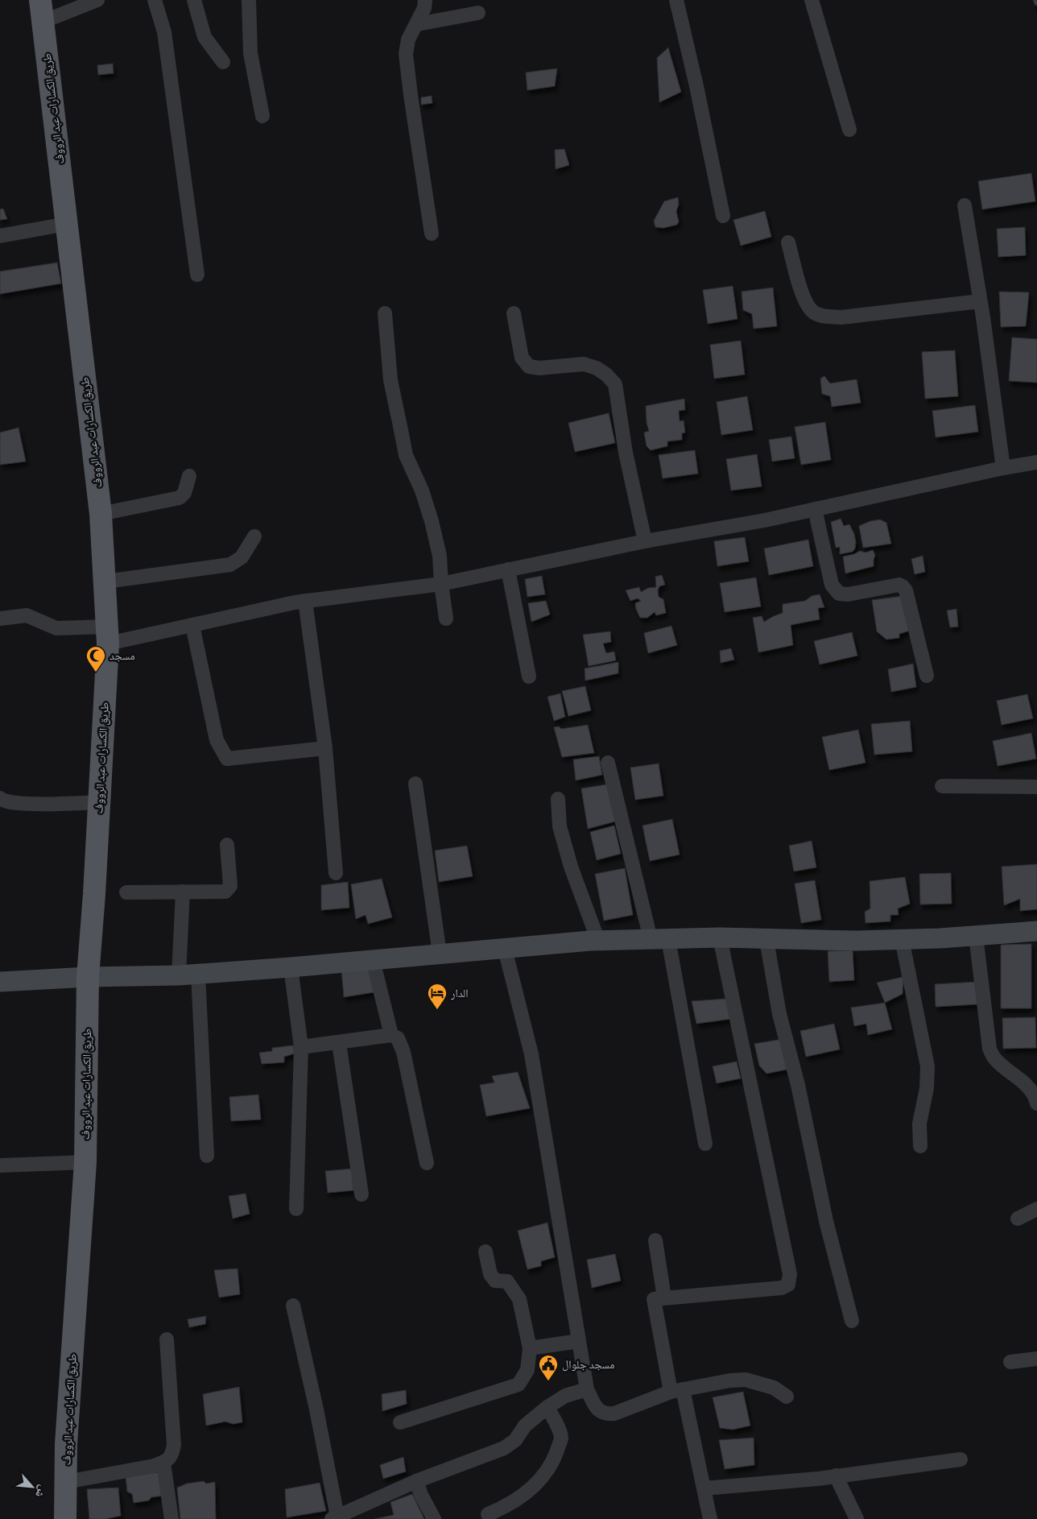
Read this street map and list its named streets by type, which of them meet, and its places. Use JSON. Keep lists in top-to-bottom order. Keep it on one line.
{"streets":{"main road":["طريق الكسارات عبد الرووف"]},"places":{"mosque":["مسجد"],"hotel":["الدار"],"public building":["مسجد جلوال"]},"north":"bottom right"}
